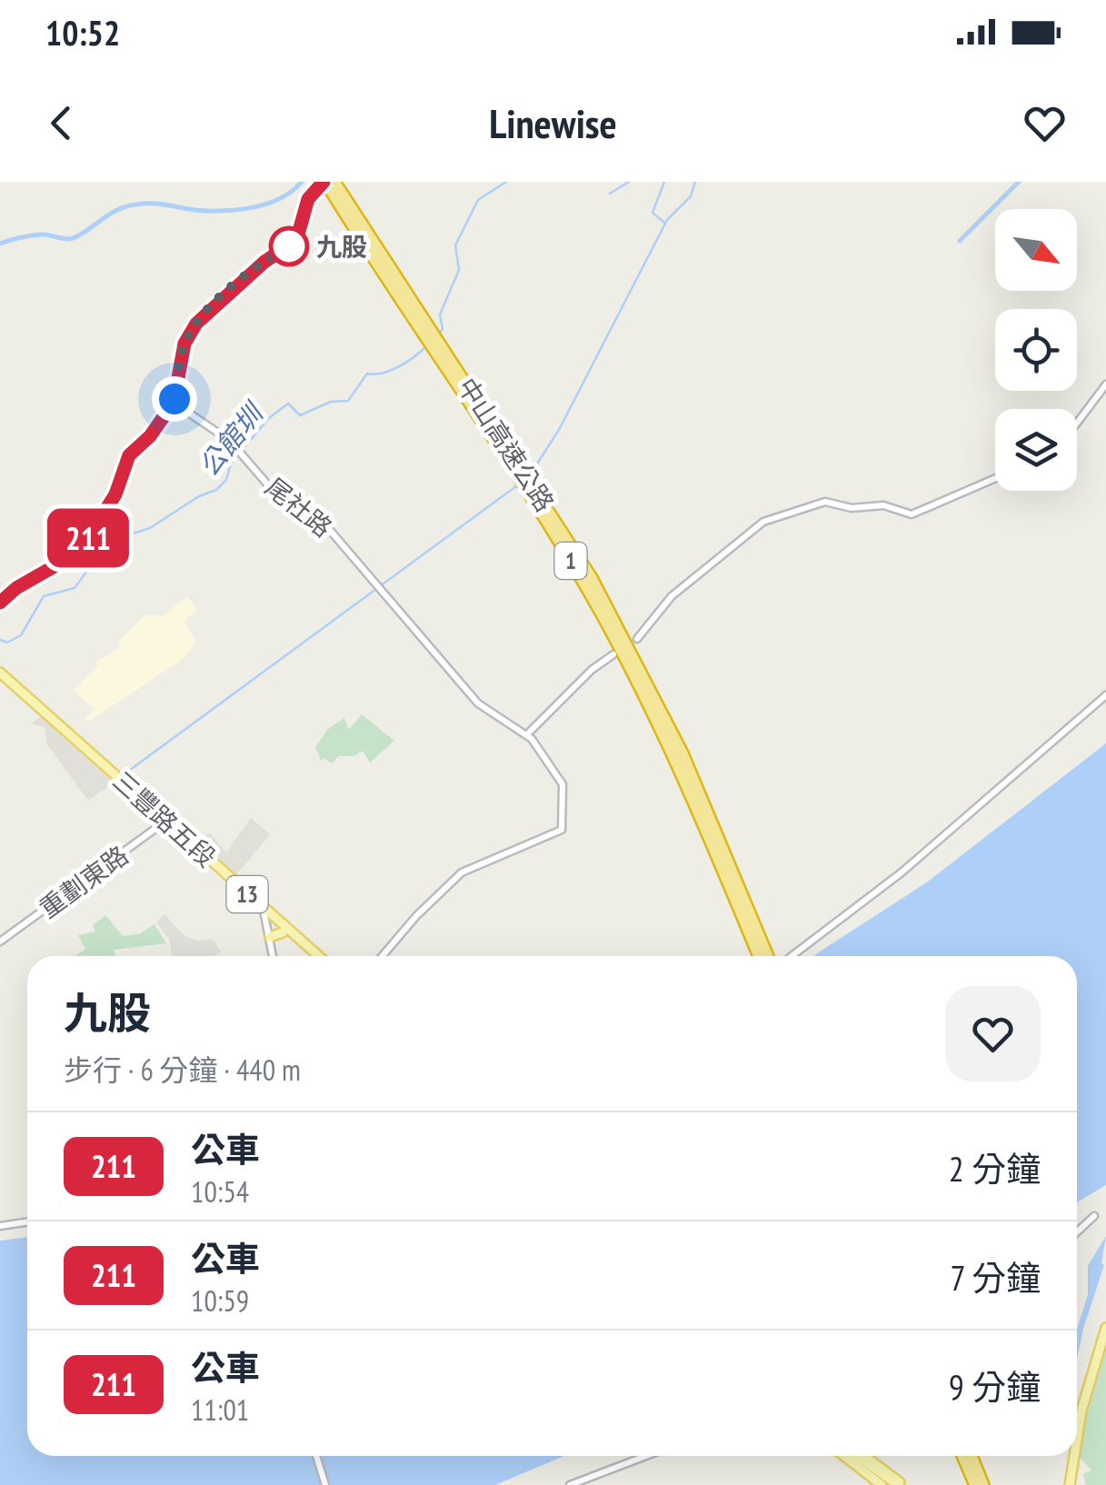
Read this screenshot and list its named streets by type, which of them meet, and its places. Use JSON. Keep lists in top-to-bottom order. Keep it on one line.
{"streets":{"highway":["中山高速公路","1"],"main road":["三豐路五段","13"],"street":["尾社路","重劃東路"]},"crossings":[["三豐路五段","重劃東路"]],"water":["公館圳"],"places":["九股"],"lines":["bus line 211"],"north":"bottom right","page":{"status":"10:52","header":"Linewise","on_map":"211","heading":["九股","步行 · 6 分鐘 · 440 m"],"list":[{"mark":"211","name":"公車","note":"10:54","value":"2 分鐘"},{"mark":"211","name":"公車","note":"10:59","value":"7 分鐘"},{"mark":"211","name":"公車","note":"11:01","value":"9 分鐘"}]}}
